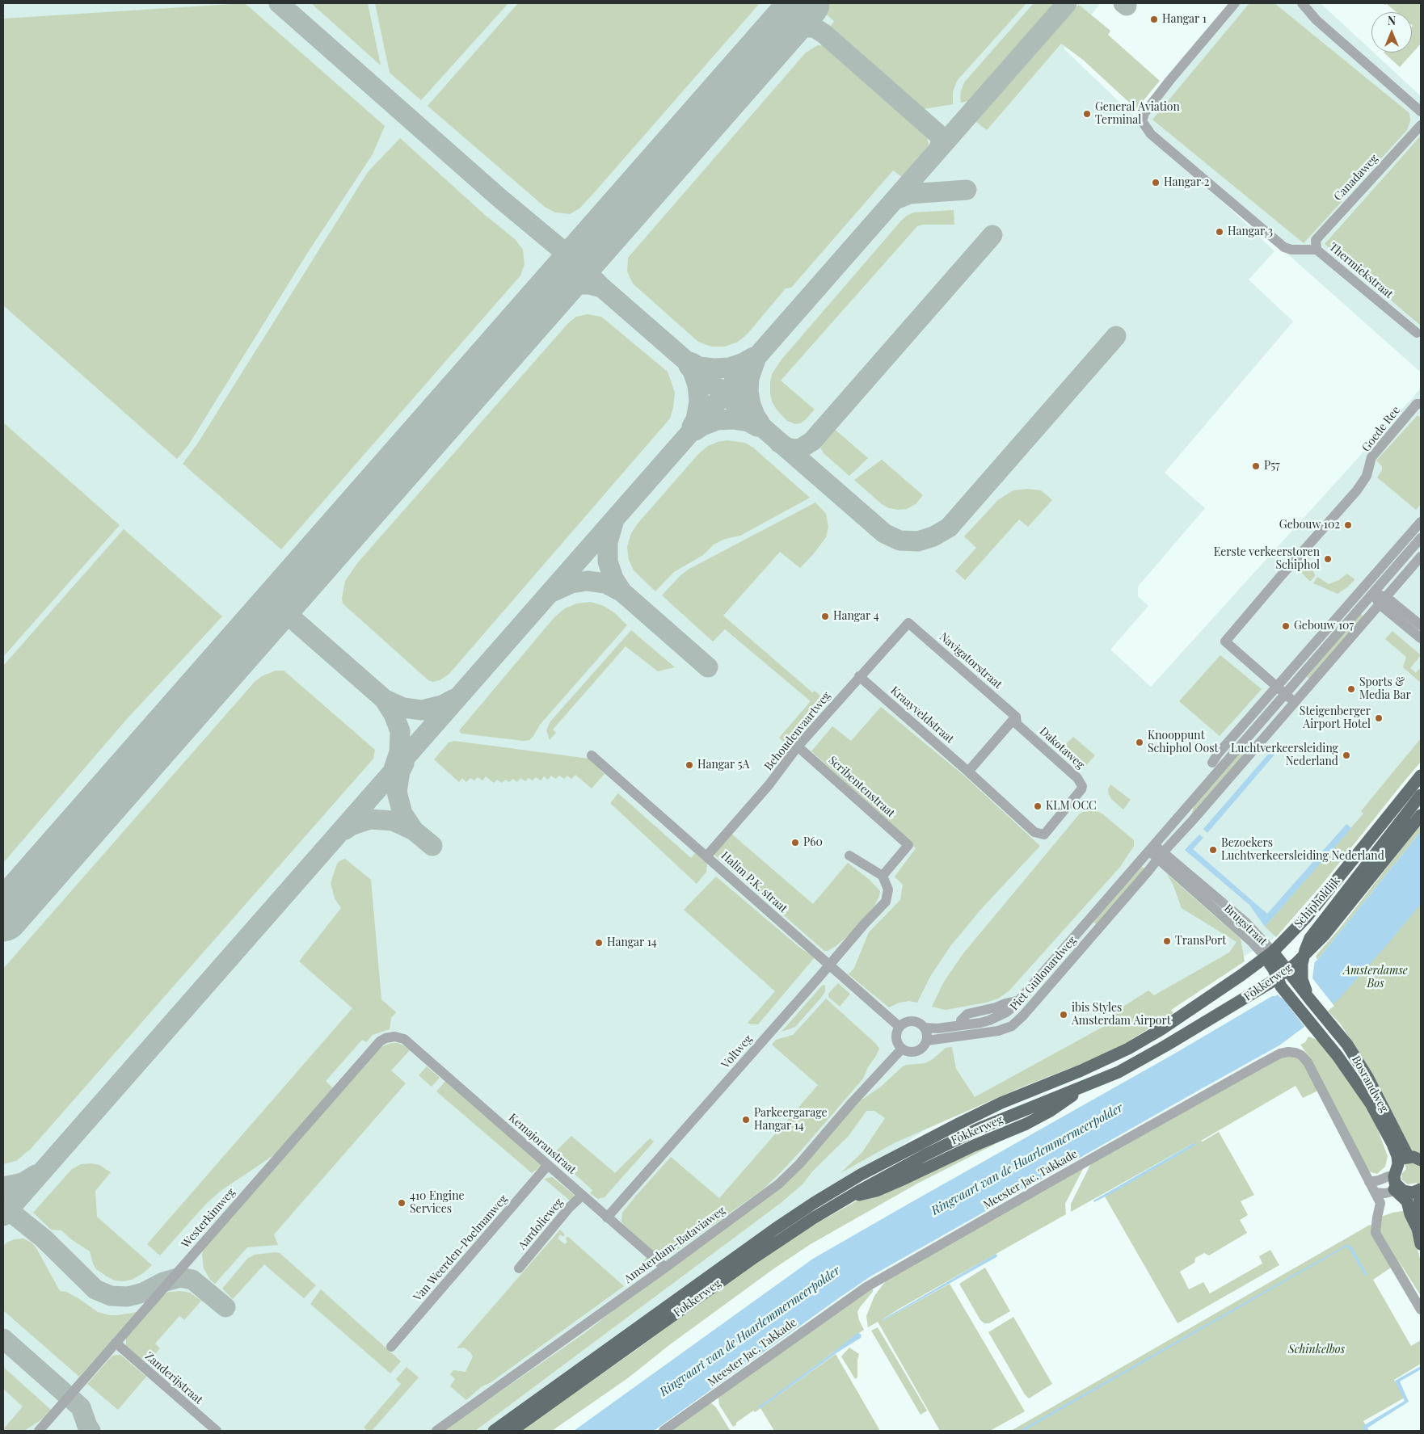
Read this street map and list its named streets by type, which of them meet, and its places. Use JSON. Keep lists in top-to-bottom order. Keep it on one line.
{"streets":{"main road":["Schipholdijk","Brugstraat","Fokkerweg","Bosrandweg"],"street":["Canadaweg","Thermiekstraat","Goede Ree","Navigatorstraat","Kraayveldstraat","Behoudenvaartweg","Dakotaweg","Scribentenstraat","Halim P.K. straat","Piet Guilonardweg","Voltweg","Kemajoranstraat","Meester Jac. Takkade","Westerkimweg","Aardolieweg","Amsterdam-Bataviaweg","Van Weerden-Poelmanweg","Zanderijstraat"]},"crossings":[["Canadaweg","Thermiekstraat"],["Navigatorstraat","Behoudenvaartweg"],["Navigatorstraat","Dakotaweg"],["Kraayveldstraat","Behoudenvaartweg"],["Kraayveldstraat","Dakotaweg"],["Behoudenvaartweg","Scribentenstraat"],["Behoudenvaartweg","Halim P.K. straat"],["Scribentenstraat","Voltweg"],["Halim P.K. straat","Piet Guilonardweg"],["Halim P.K. straat","Voltweg"],["Halim P.K. straat","Amsterdam-Bataviaweg"],["Schipholdijk","Brugstraat"],["Schipholdijk","Fokkerweg"],["Brugstraat","Piet Guilonardweg"],["Brugstraat","Fokkerweg"],["Brugstraat","Bosrandweg"],["Piet Guilonardweg","Amsterdam-Bataviaweg"],["Voltweg","Kemajoranstraat"],["Kemajoranstraat","Westerkimweg"],["Kemajoranstraat","Aardolieweg"],["Kemajoranstraat","Amsterdam-Bataviaweg"],["Kemajoranstraat","Van Weerden-Poelmanweg"],["Westerkimweg","Zanderijstraat"]],"water":["Ringvaart van de Haarlemmermeerpolder"],"parks":["Amsterdamse Bos","Schinkelbos"],"places":["Hangar 1","General Aviation Terminal","Hangar 2","Hangar 3","P57","Gebouw 102","Eerste verkeerstoren Schiphol","Hangar 4","Gebouw 107","Sports & Media Bar","Steigenberger Airport Hotel","Knooppunt Schiphol Oost","Luchtverkeersleiding Nederland","Hangar 5A","KLM OCC","P60","Bezoekers Luchtverkeersleiding Nederland","TransPort","Hangar 14","ibis Styles Amsterdam Airport","Parkeergarage Hangar 14","410 Engine Services"],"north":"top"}
